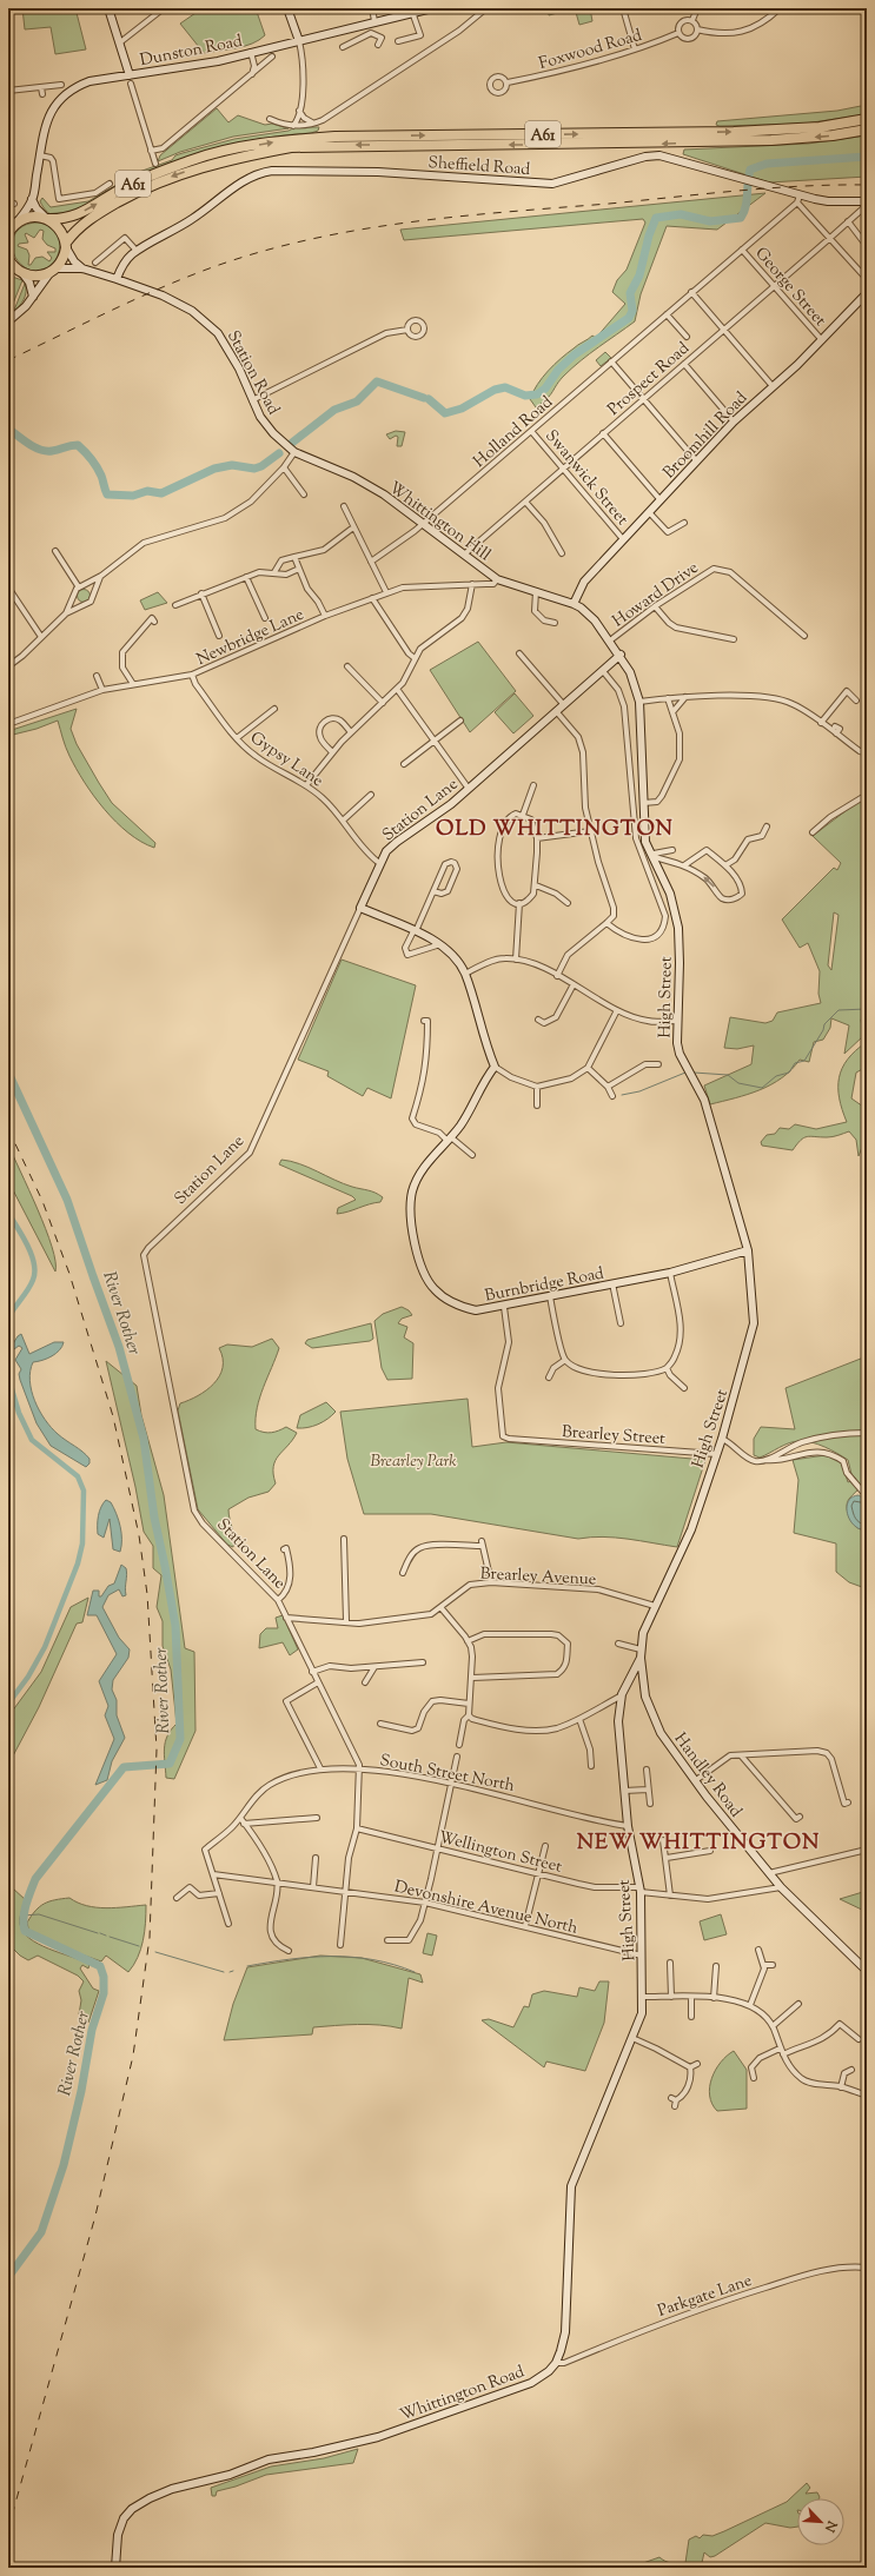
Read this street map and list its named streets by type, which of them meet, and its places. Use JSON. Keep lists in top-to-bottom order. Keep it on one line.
{"streets":{"highway":["A61"],"main road":["Dunston Road","Sheffield Road","Station Road","Broomhill Road","Whittington Hill","Station Lane","High Street","Burnbridge Road","Handley Road","Whittington Road"],"street":["Foxwood Road","George Street","Prospect Road","Holland Road","Swanwick Street","Howard Drive","Newbridge Lane","Gypsy Lane","Brearley Street","Brearley Avenue","South Street North","Wellington Street","Devonshire Avenue North","Parkgate Lane"]},"crossings":[["Sheffield Road","Station Road"],["Sheffield Road","Prospect Road"],["Sheffield Road","Holland Road"],["George Street","Prospect Road"],["George Street","Holland Road"],["George Street","Broomhill Road"],["Station Road","Whittington Hill"],["Prospect Road","Swanwick Street"],["Prospect Road","Whittington Hill"],["Holland Road","Swanwick Street"],["Holland Road","Whittington Hill"],["Broomhill Road","Swanwick Street"],["Broomhill Road","Whittington Hill"],["Broomhill Road","High Street"],["Whittington Hill","Newbridge Lane"],["Whittington Hill","High Street"],["Howard Drive","High Street"],["Newbridge Lane","Gypsy Lane"],["Gypsy Lane","Station Lane"],["Station Lane","High Street"],["Station Lane","Brearley Avenue"],["Station Lane","South Street North"],["High Street","Burnbridge Road"],["High Street","Brearley Street"],["High Street","Brearley Avenue"],["High Street","South Street North"],["High Street","Handley Road"],["High Street","Wellington Street"],["High Street","Devonshire Avenue North"],["High Street","Parkgate Lane"],["High Street","Whittington Road"],["Burnbridge Road","Brearley Street"],["South Street North","Devonshire Avenue North"],["Handley Road","Wellington Street"],["Parkgate Lane","Whittington Road"]],"districts":["OLD WHITTINGTON","NEW WHITTINGTON"],"water":["River Rother"],"parks":["Brearley Park"],"north":"bottom right"}
